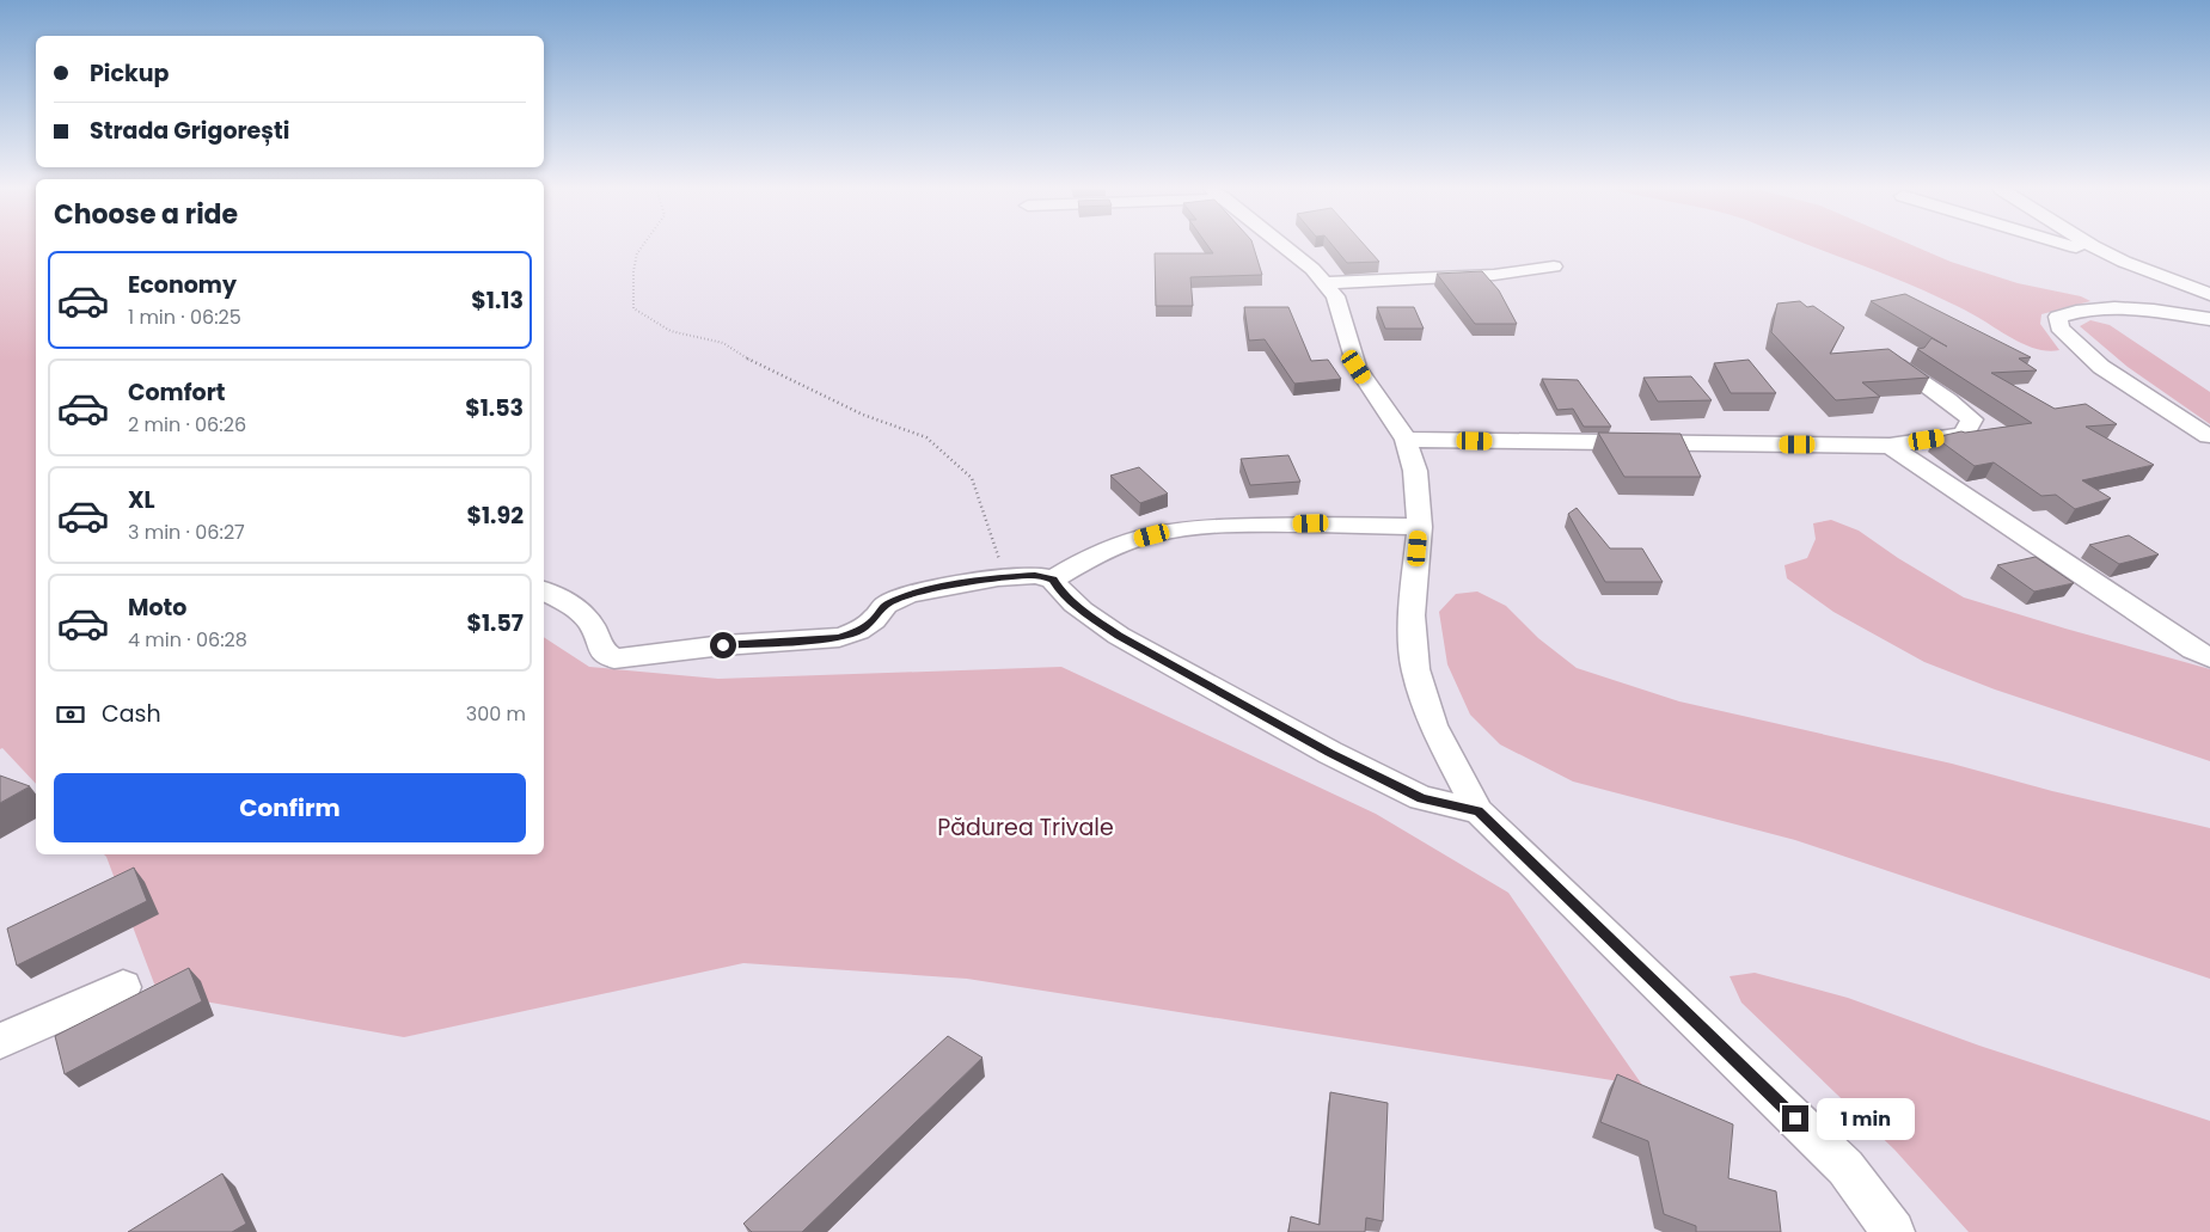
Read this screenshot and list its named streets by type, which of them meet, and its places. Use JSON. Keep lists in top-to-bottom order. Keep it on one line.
{"parks":["Pădurea Trivale"],"page":{"banner":["Pickup","Strada Grigorești"],"heading":"Choose a ride","list":[{"name":"Economy","note":"1 min · 06:25","value":"$1.13"},{"name":"Comfort","note":"2 min · 06:26","value":"$1.53"},{"name":"XL","note":"3 min · 06:27","value":"$1.92"},{"name":"Moto","note":"4 min · 06:28","value":"$1.57"}],"pay":["Cash","300 m"],"buttons":"Confirm","bubble":"1 min"}}
